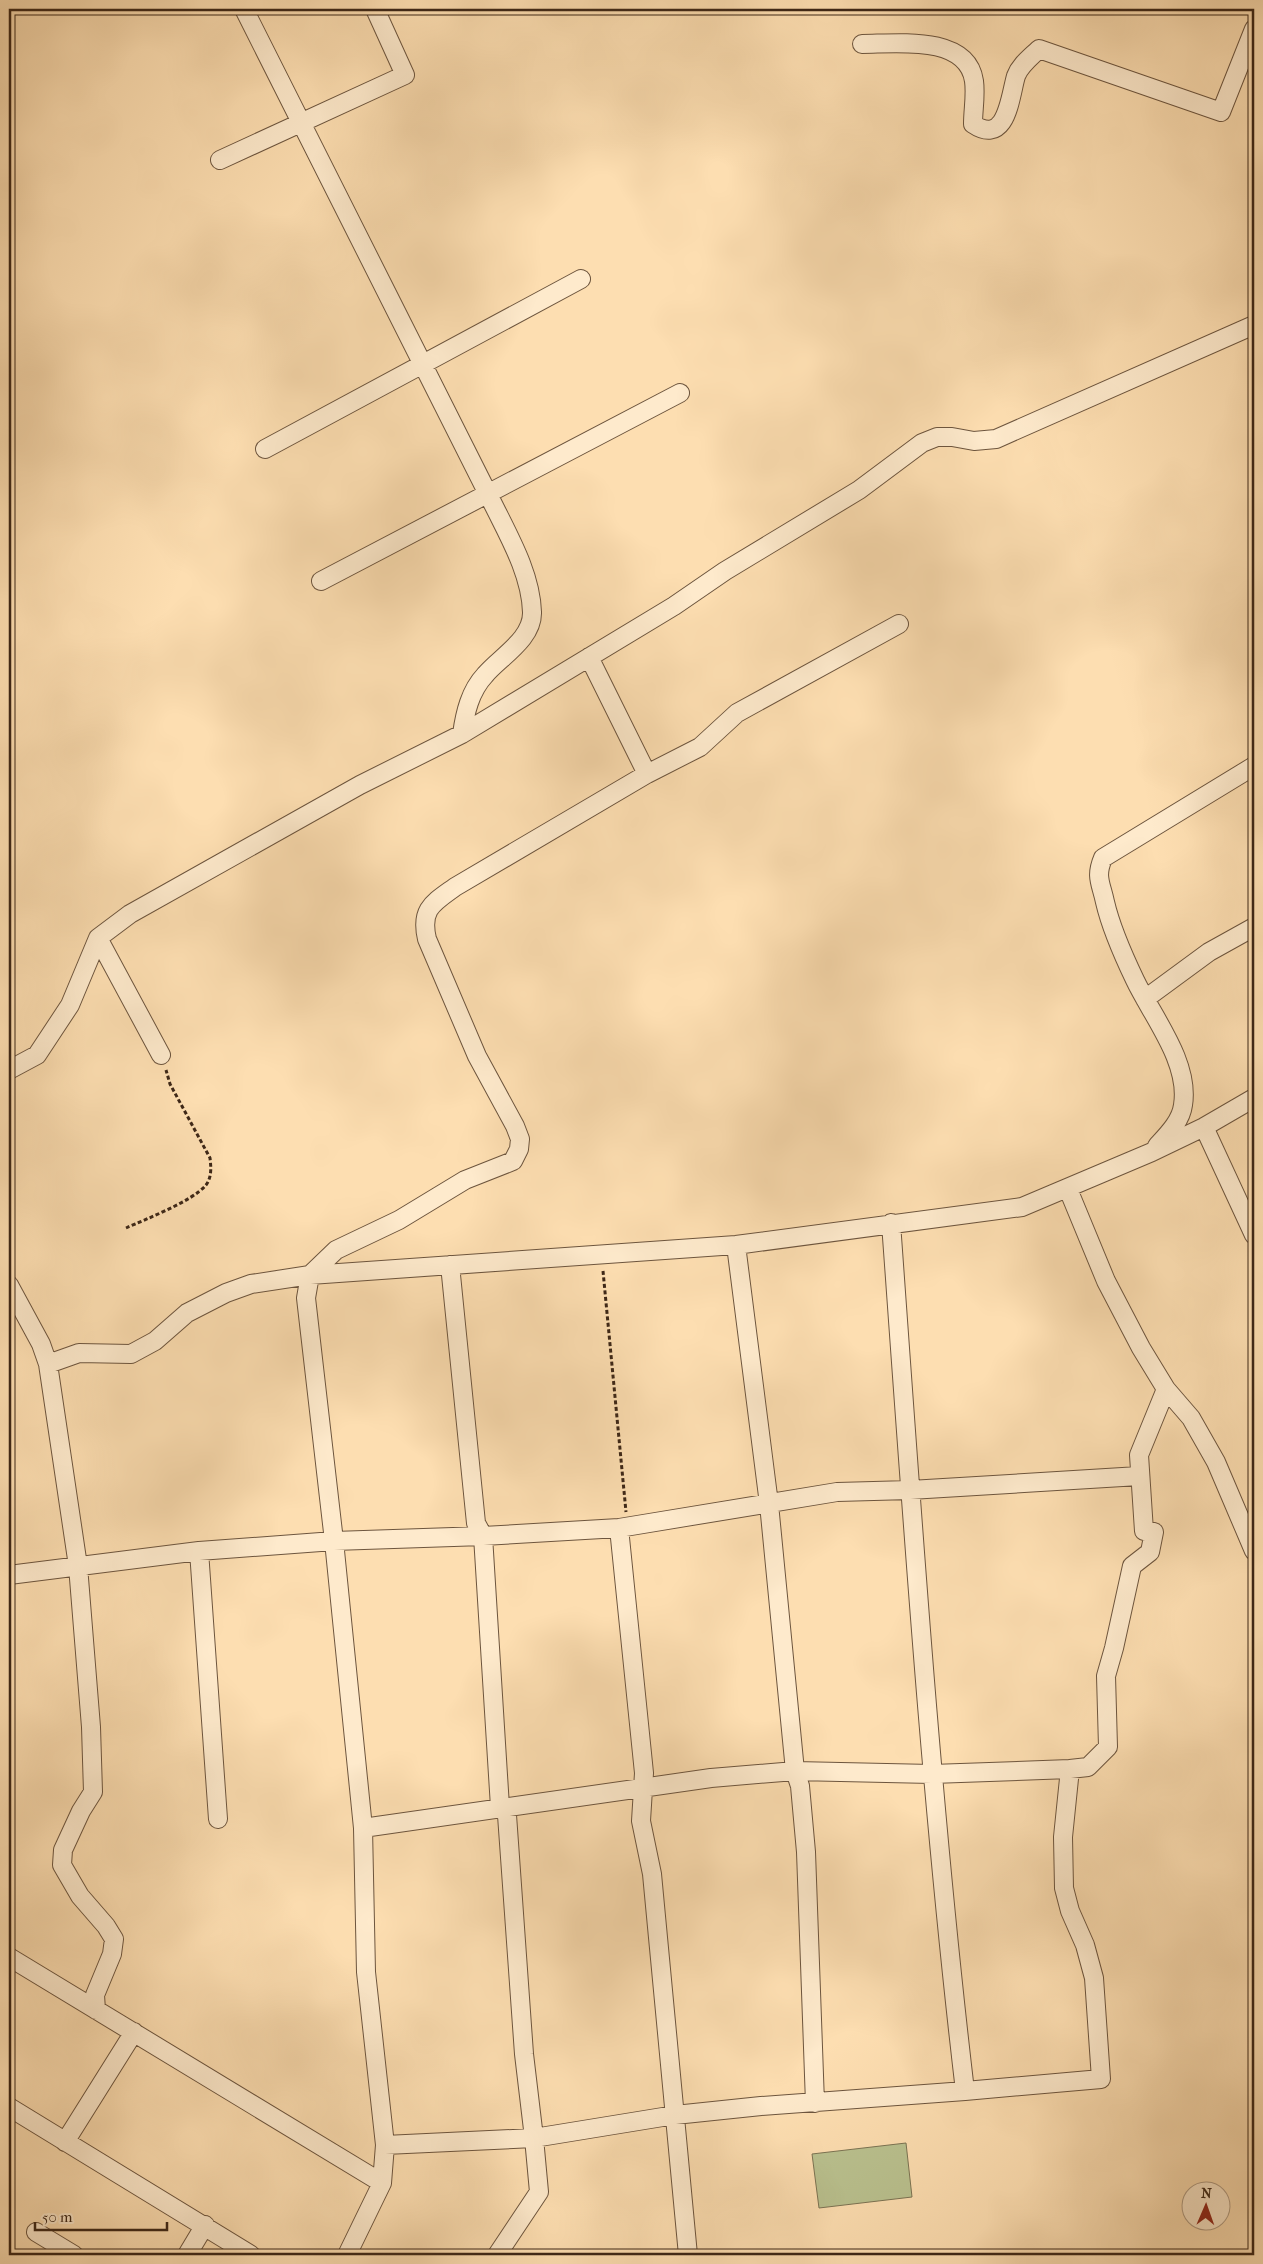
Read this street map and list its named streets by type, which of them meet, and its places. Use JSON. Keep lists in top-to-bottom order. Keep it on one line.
{"scale_bar":"50 m","north":"top"}
